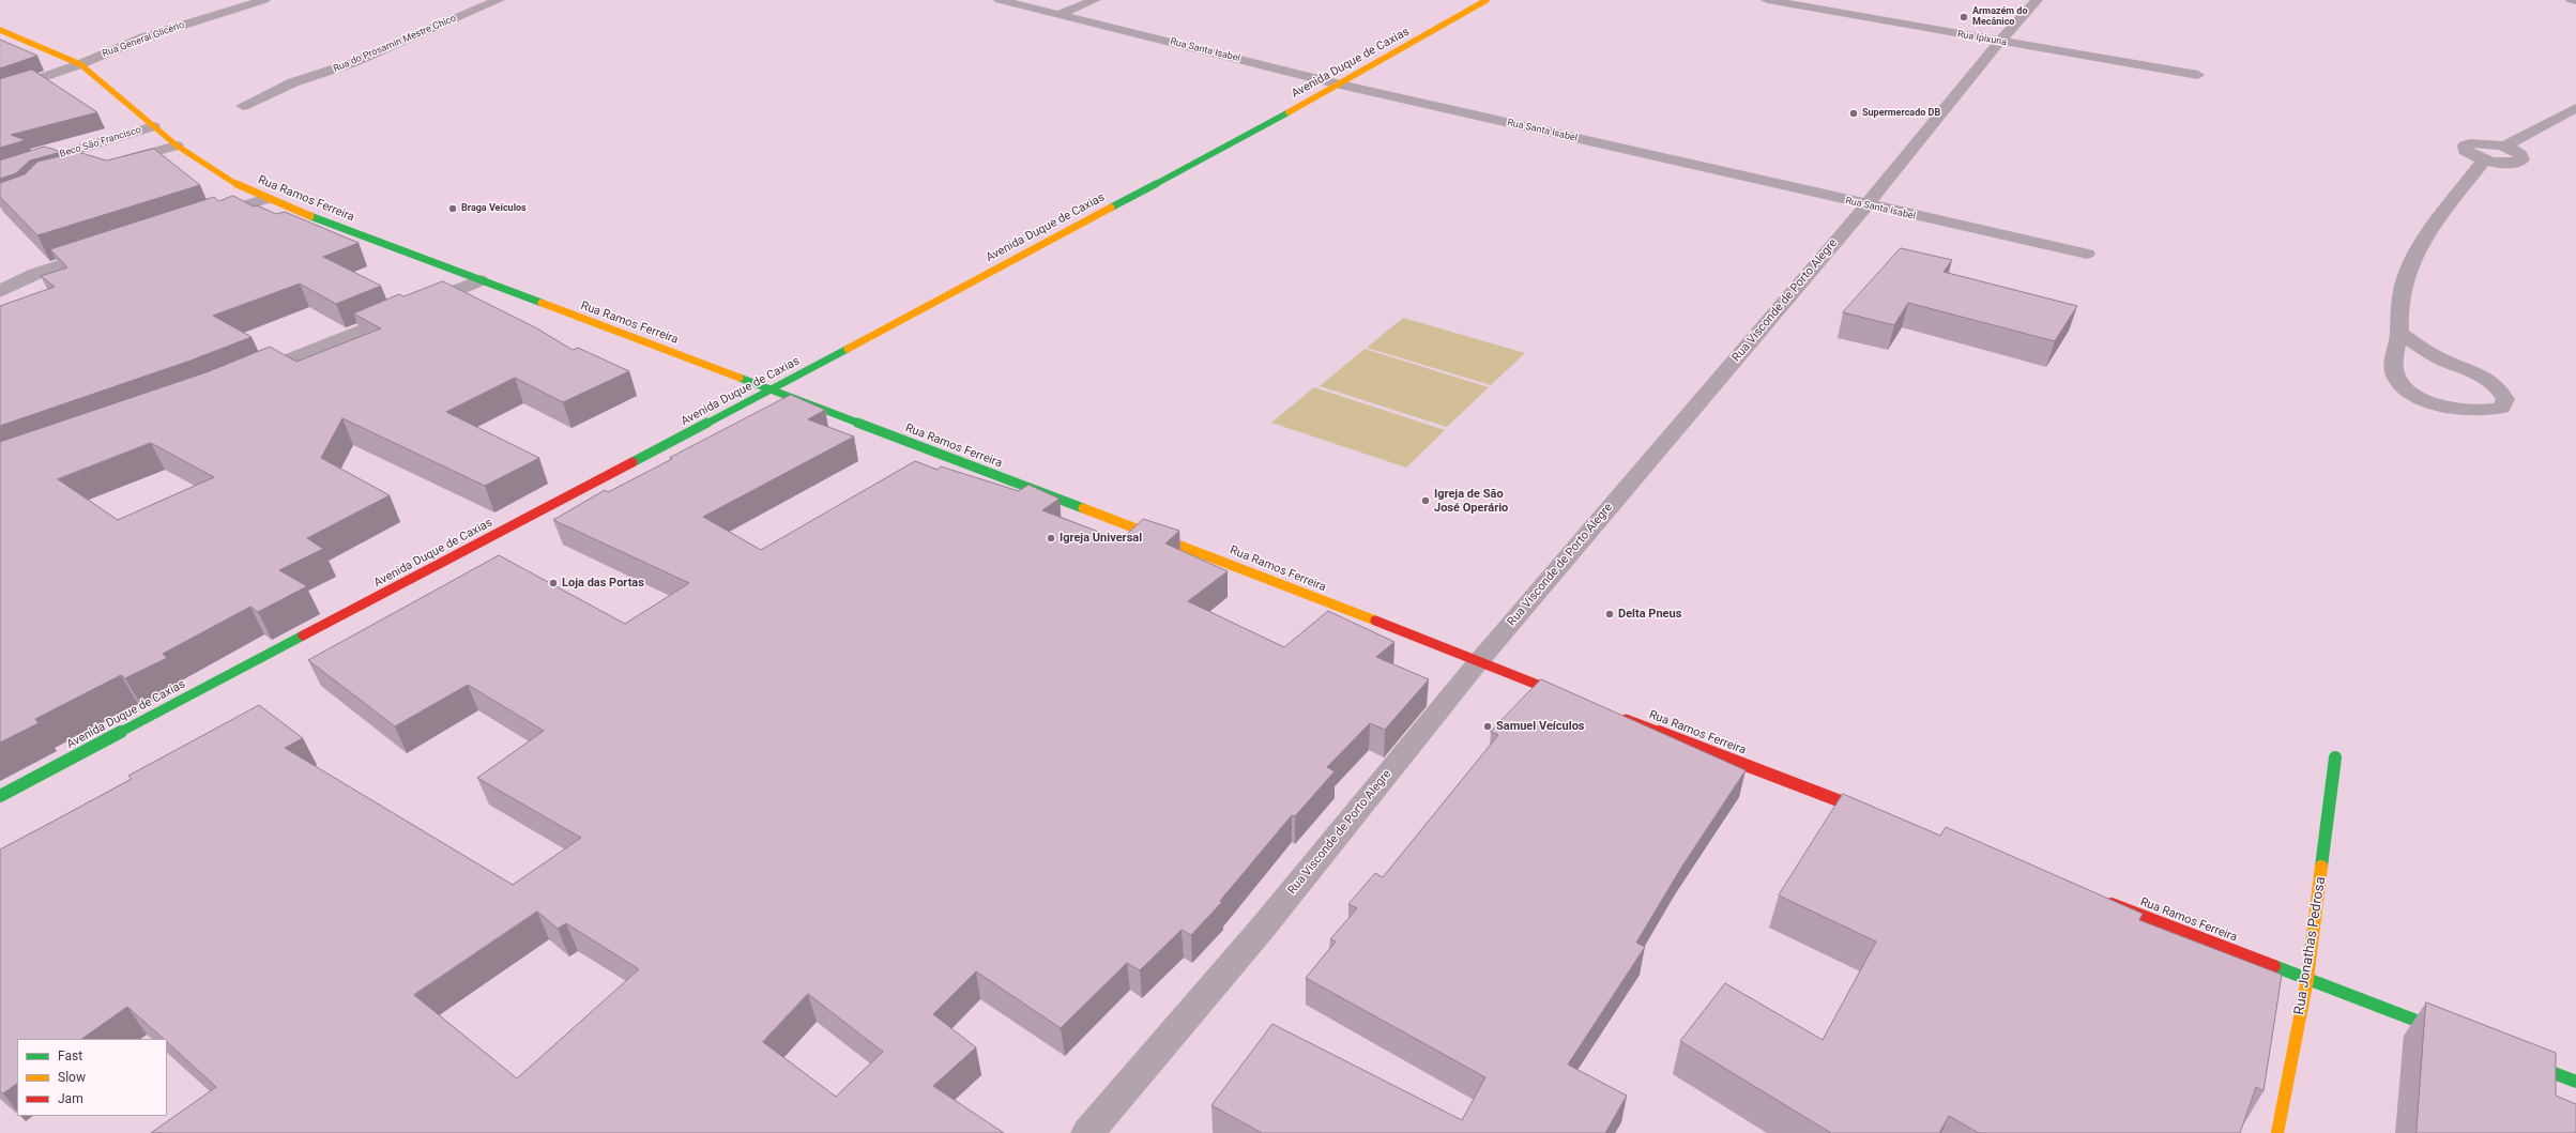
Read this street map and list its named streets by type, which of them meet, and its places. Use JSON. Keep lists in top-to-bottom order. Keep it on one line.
{"streets":{"main road":["Avenida Duque de Caxias","Rua Ramos Ferreira","Rua Jonathas Pedrosa"],"street":["Rua Ipixuna","Rua General Glicério","Rua do Prosamin Mestre Chico","Rua Santa Isabel","Beco São Francisco","Rua Visconde de Porto Alegre"]},"crossings":[["Rua Ipixuna","Rua Visconde de Porto Alegre"],["Rua General Glicério","Rua Ramos Ferreira"],["Rua Santa Isabel","Avenida Duque de Caxias"],["Rua Santa Isabel","Rua Visconde de Porto Alegre"],["Avenida Duque de Caxias","Rua Ramos Ferreira"],["Beco São Francisco","Rua Ramos Ferreira"],["Rua Ramos Ferreira","Rua Visconde de Porto Alegre"],["Rua Ramos Ferreira","Rua Jonathas Pedrosa"]],"places":["Armazém do Mecânico","Supermercado DB","Braga Veículos","Igreja de São José Operário","Igreja Universal","Loja das Portas","Delta Pneus","Samuel Veículos"],"legend":["Fast","Slow","Jam"]}
